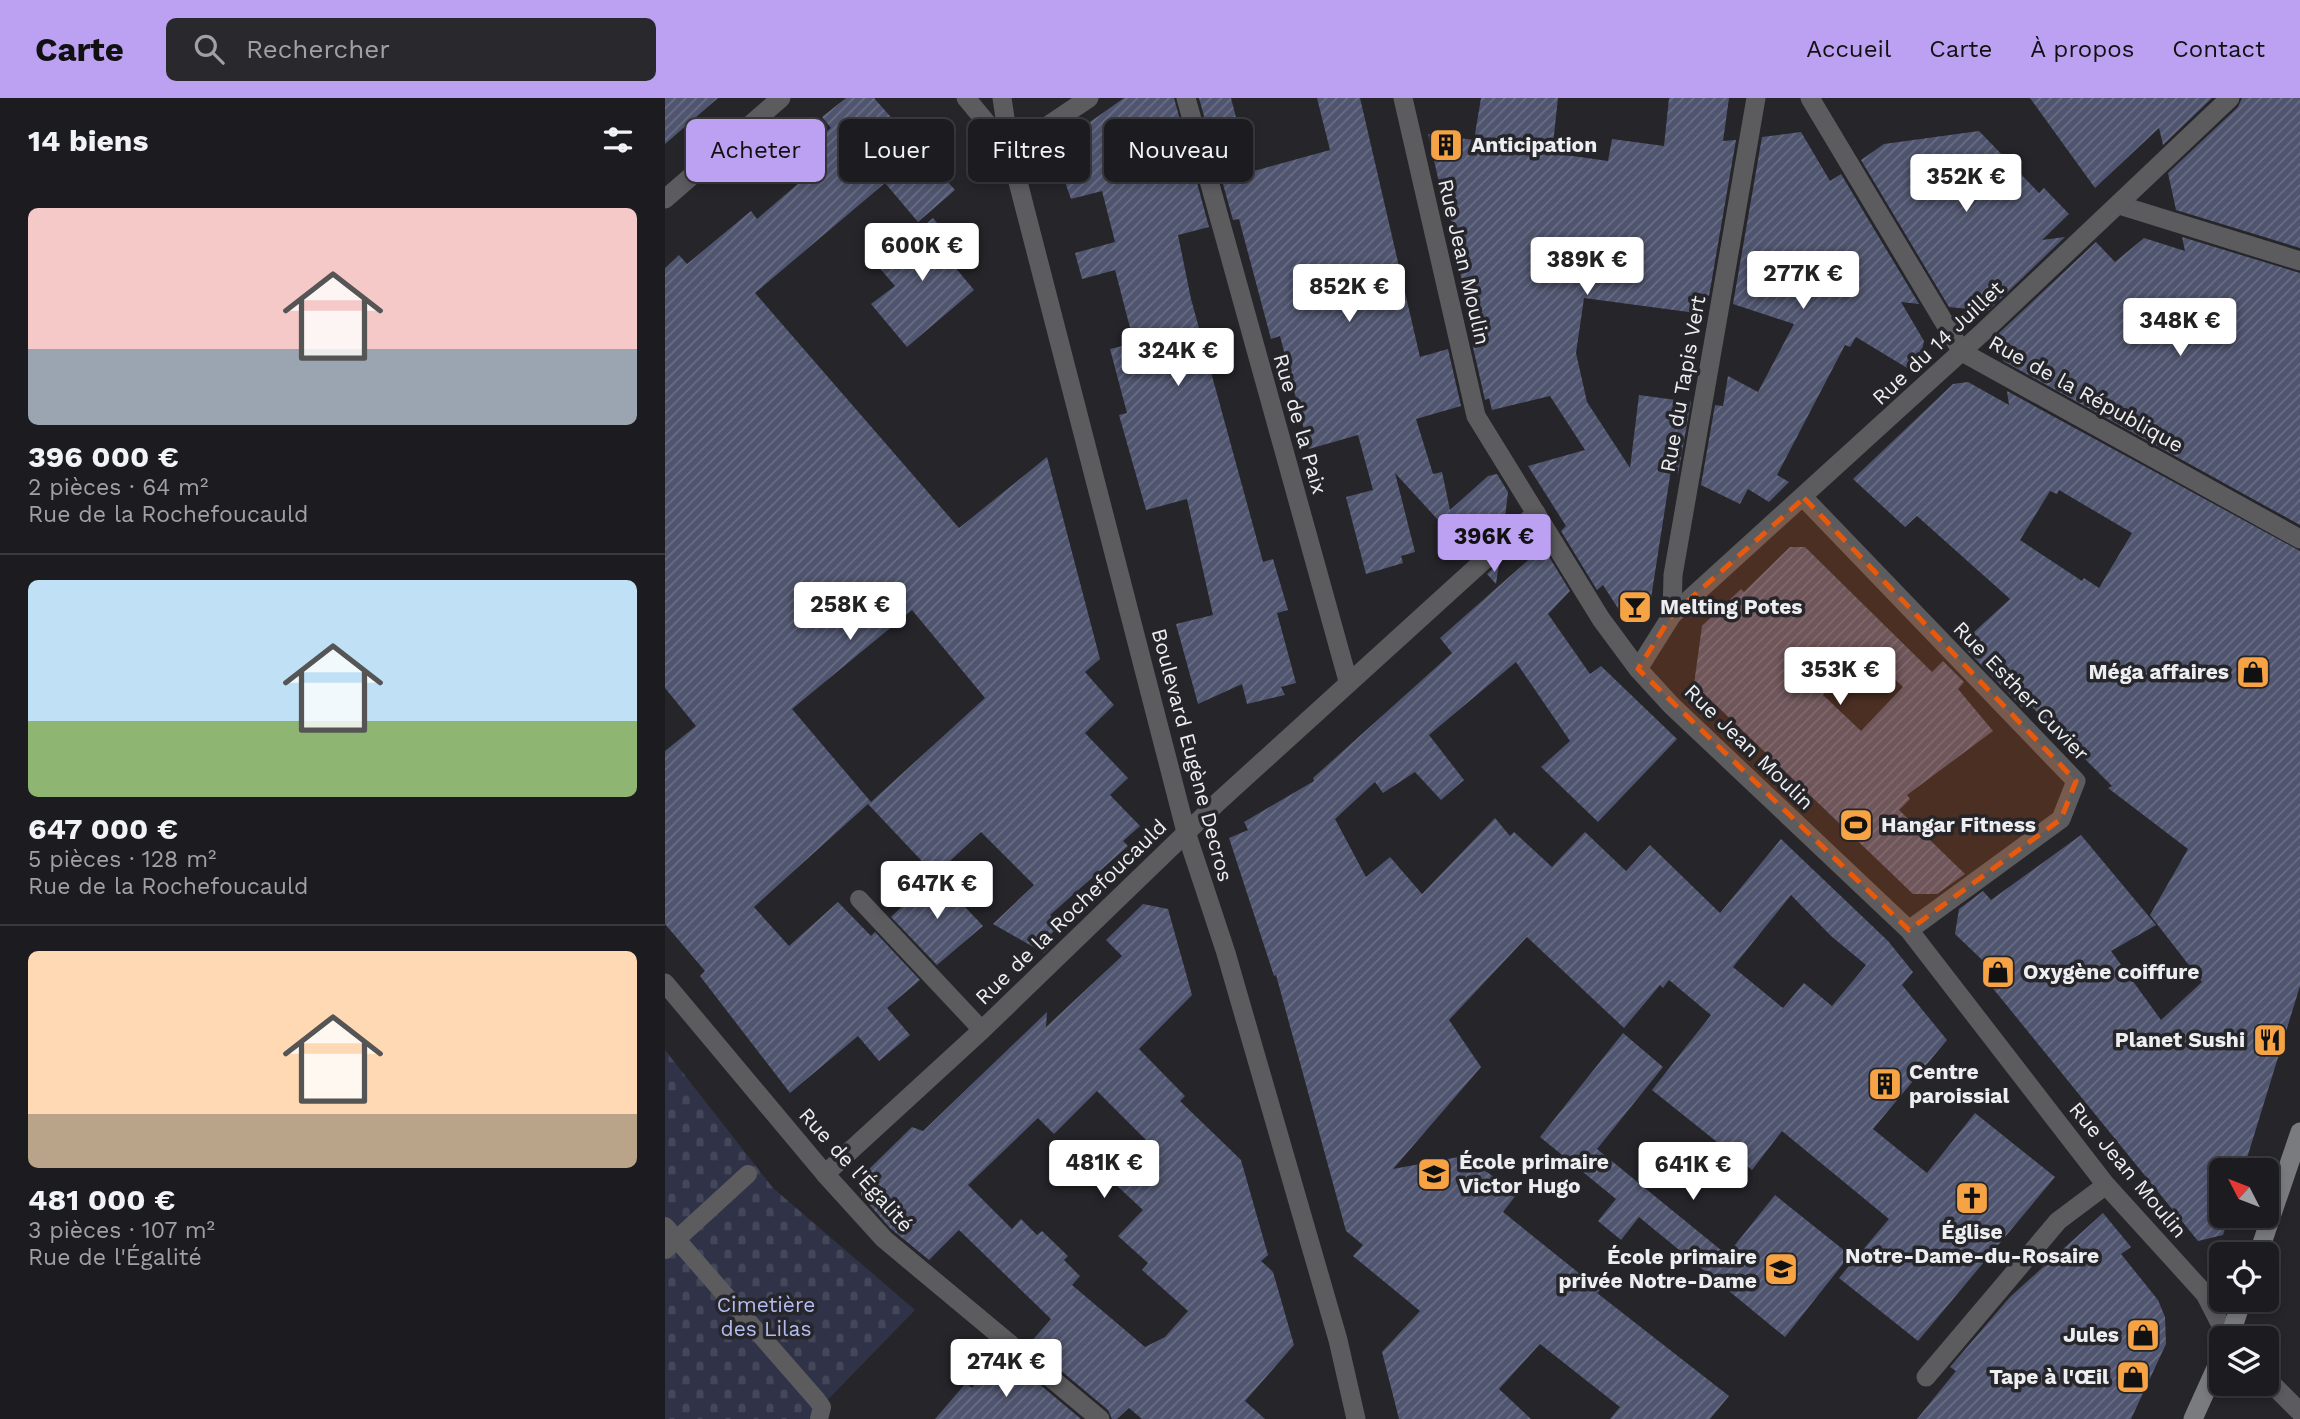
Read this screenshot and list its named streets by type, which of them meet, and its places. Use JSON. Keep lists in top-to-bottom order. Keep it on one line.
{"streets":{"street":["Rue Jean Moulin","Rue du 14 Juillet","Rue du Tapis Vert","Rue de la République","Rue de la Paix","Rue Esther Cuvier","Boulevard Eugène Decros","Rue de la Rochefoucauld","Rue de l'Égalité"]},"crossings":[["Rue Jean Moulin","Rue Esther Cuvier"],["Rue Jean Moulin","Rue de la Rochefoucauld"],["Rue du 14 Juillet","Rue du Tapis Vert"],["Rue du 14 Juillet","Rue de la République"],["Rue du 14 Juillet","Rue Esther Cuvier"],["Rue de la Paix","Rue de la Rochefoucauld"],["Boulevard Eugène Decros","Rue de la Rochefoucauld"],["Rue de la Rochefoucauld","Rue de l'Égalité"]],"parks":["Cimetière des Lilas"],"places":{"building":["Anticipation","Centre paroissial"],"bar":["Melting Potes"],"shop":["Méga affaires","Oxygène coiffure","Jules","Tape à l'Œil"],"sports":["Hangar Fitness"],"restaurant":["Planet Sushi"],"school or university":["École primaire Victor Hugo","École primaire privée Notre-Dame"],"church":["Église Notre-Dame-du-Rosaire"]},"north":"top left","page":{"header":"Carte","search":"Rechercher","nav":["Accueil","Carte","À propos","Contact"],"heading":"14 biens","chip":["Acheter","Louer","Filtres","Nouveau"],"price":["352K €","600K €","389K €","277K €","852K €","348K €","324K €","396K €","258K €","353K €","647K €","481K €","641K €","274K €"],"list":[{"name":"396 000 €","note":"2 pièces · 64 m² · Rue de la Rochefoucauld"},{"name":"647 000 €","note":"5 pièces · 128 m² · Rue de la Rochefoucauld"},{"name":"481 000 €","note":"3 pièces · 107 m² · Rue de l'Égalité"}]}}
